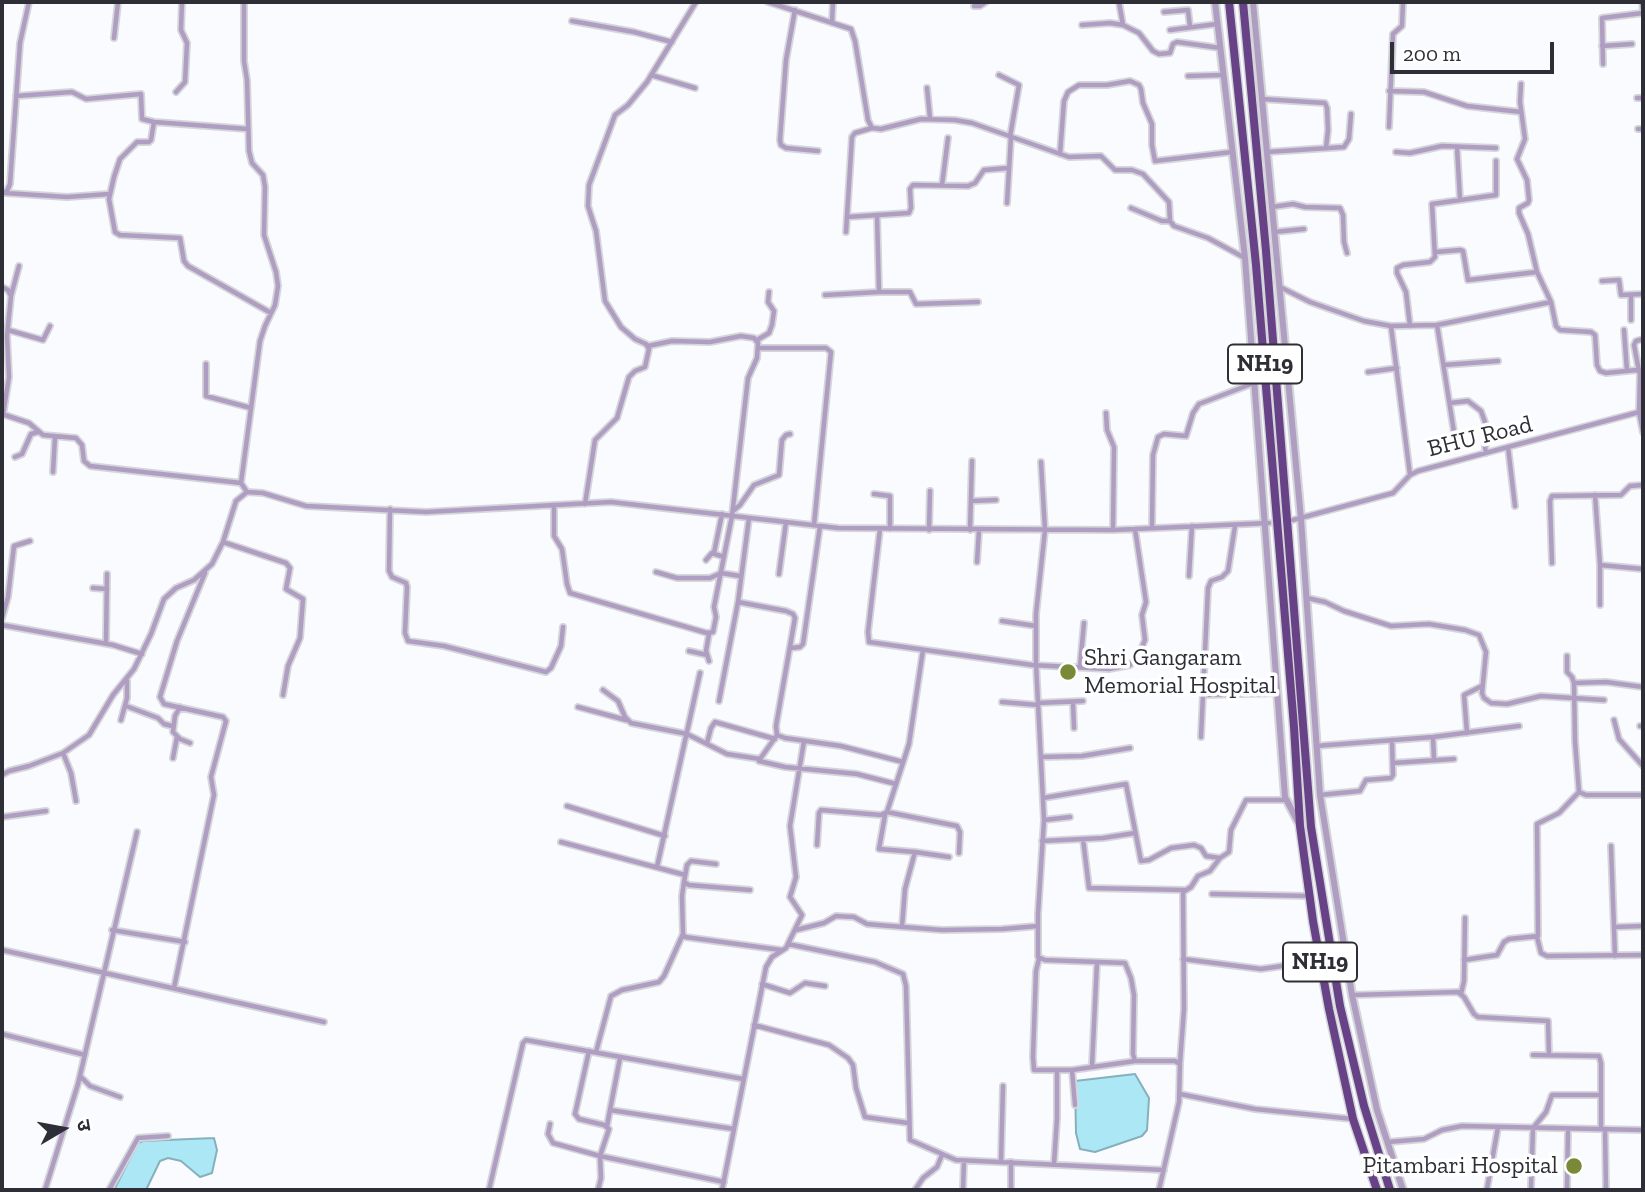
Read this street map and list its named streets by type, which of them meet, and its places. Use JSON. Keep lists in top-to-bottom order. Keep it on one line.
{"streets":{"highway":["NH19"],"street":["BHU Road"]},"places":["Shri Gangaram Memorial Hospital","Pitambari Hospital"],"scale_bar":"200 m","north":"right"}
